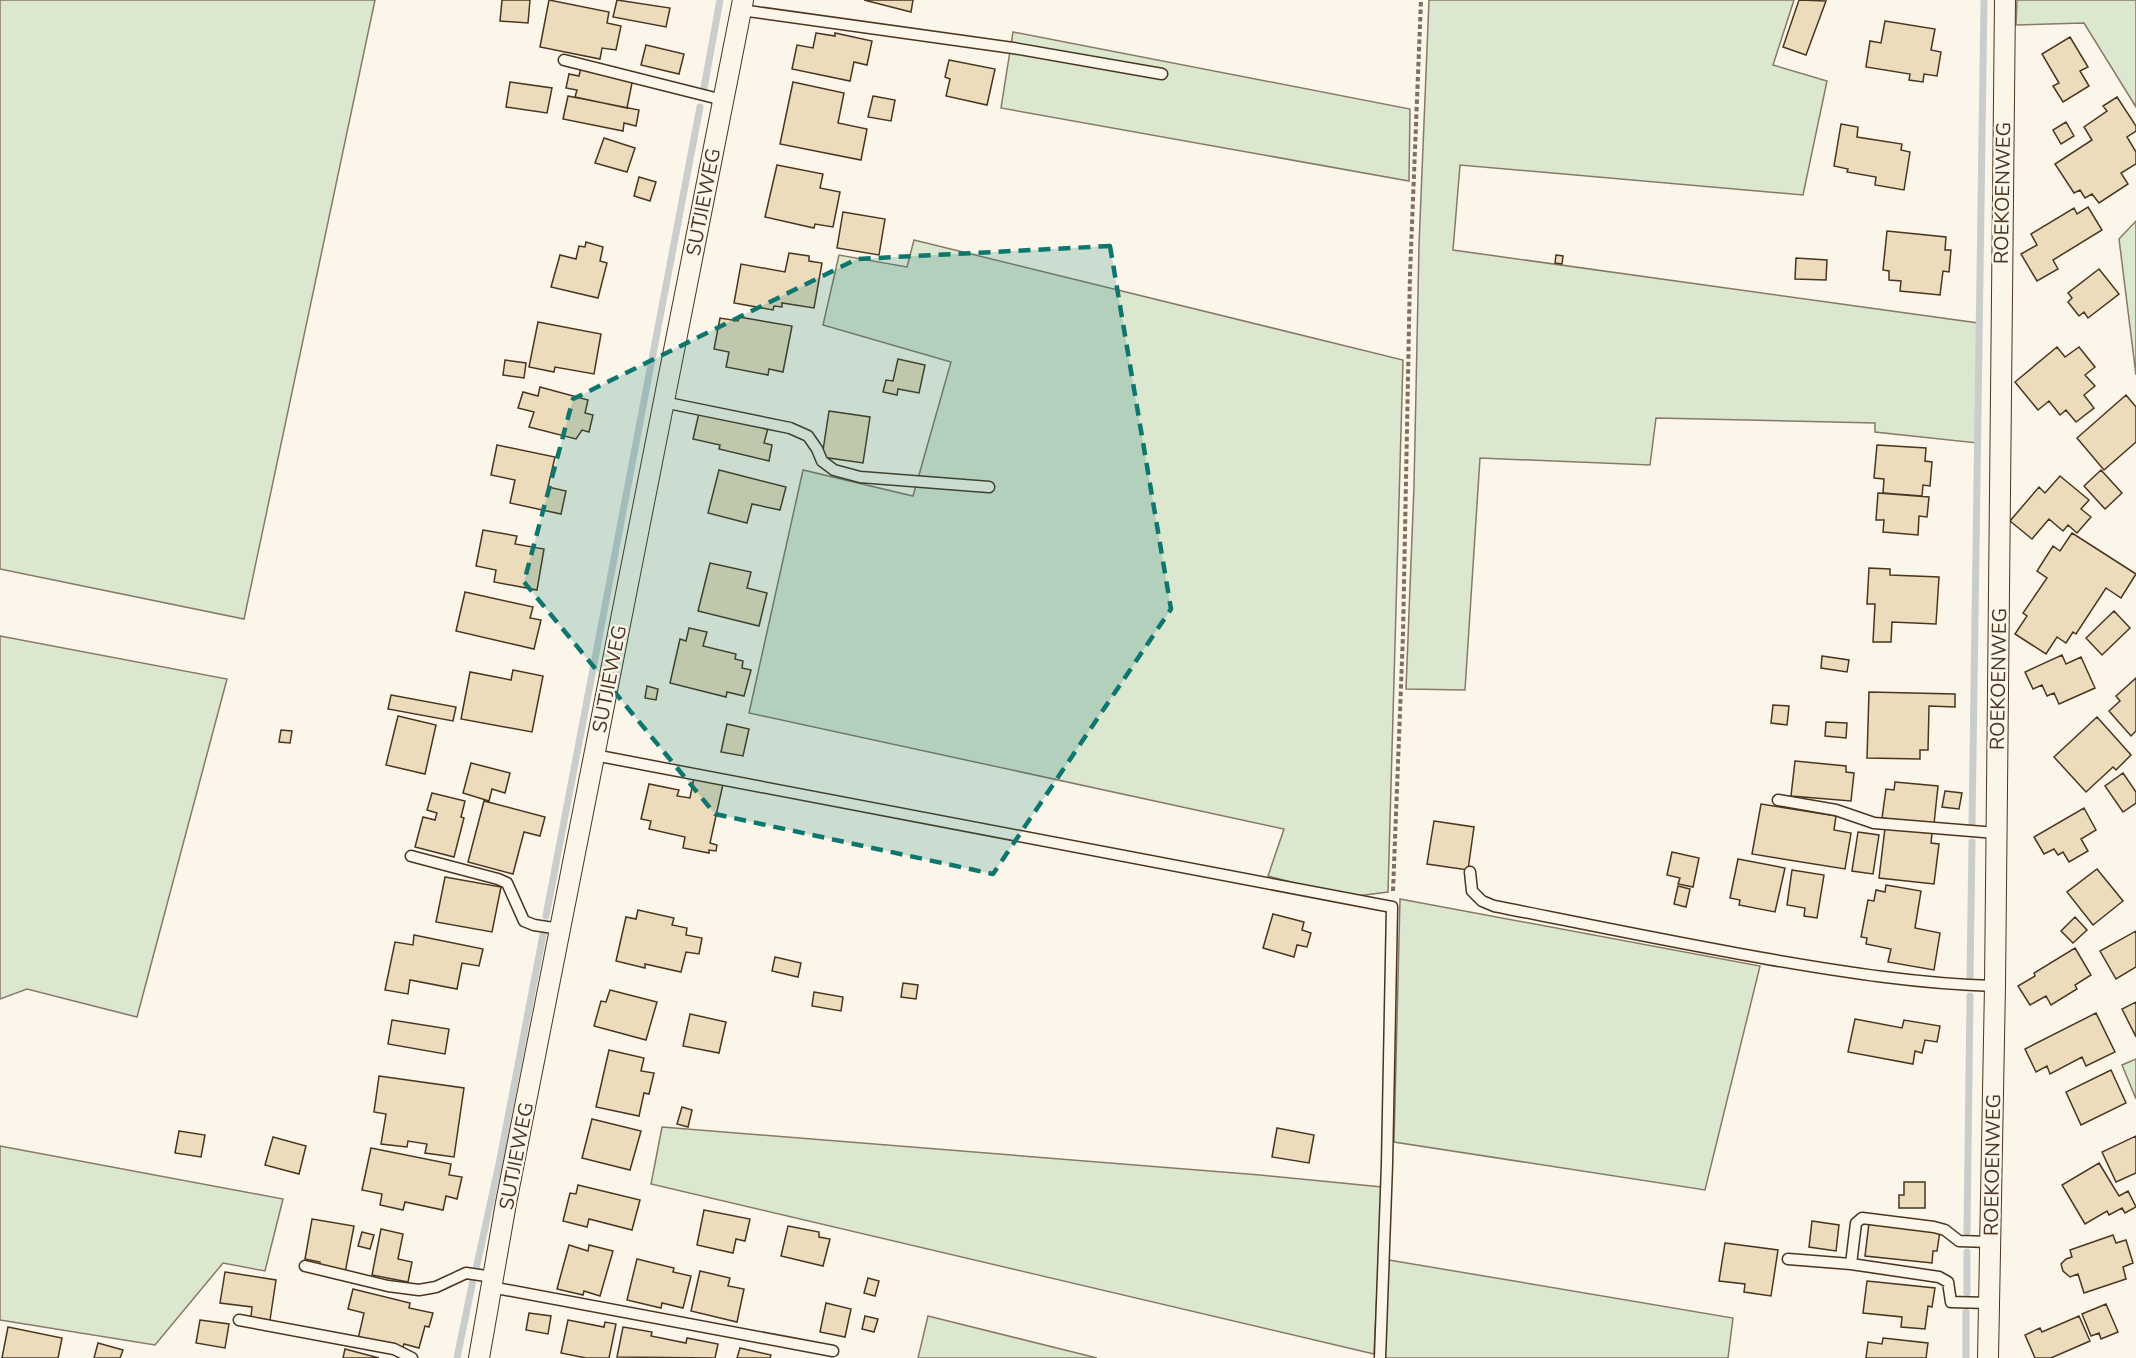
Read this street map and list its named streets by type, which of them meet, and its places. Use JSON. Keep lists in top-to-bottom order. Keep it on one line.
{"streets":{"street":["ROEKOENWEG","SUTJIEWEG"]}}
